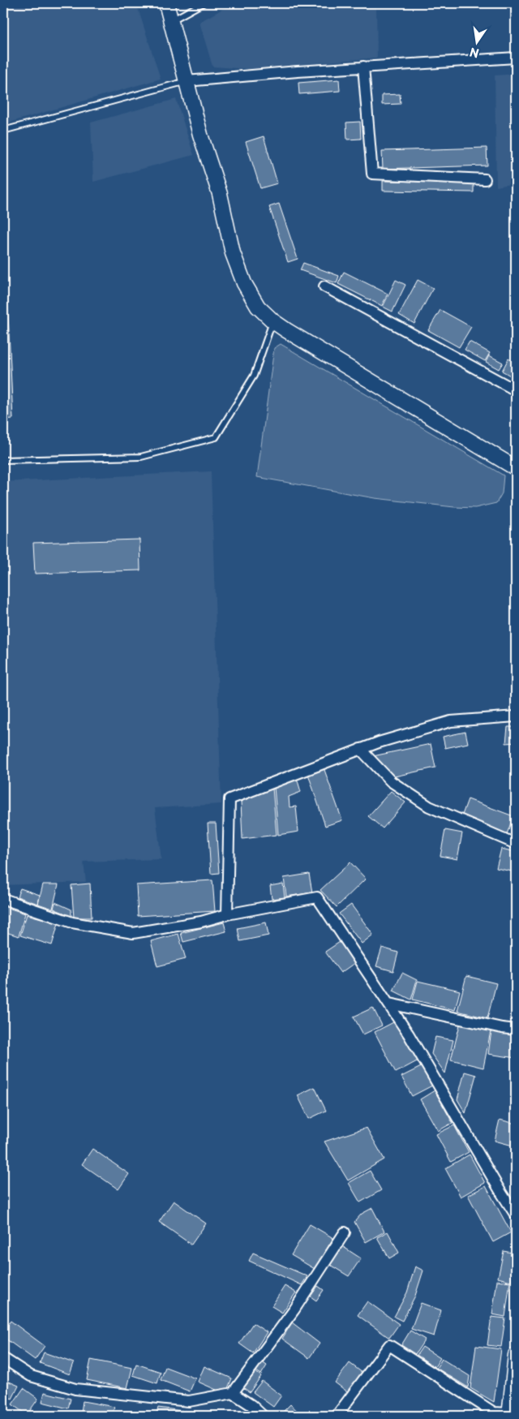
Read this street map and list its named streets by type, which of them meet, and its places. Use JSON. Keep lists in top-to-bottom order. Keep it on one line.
{"north":"bottom"}
